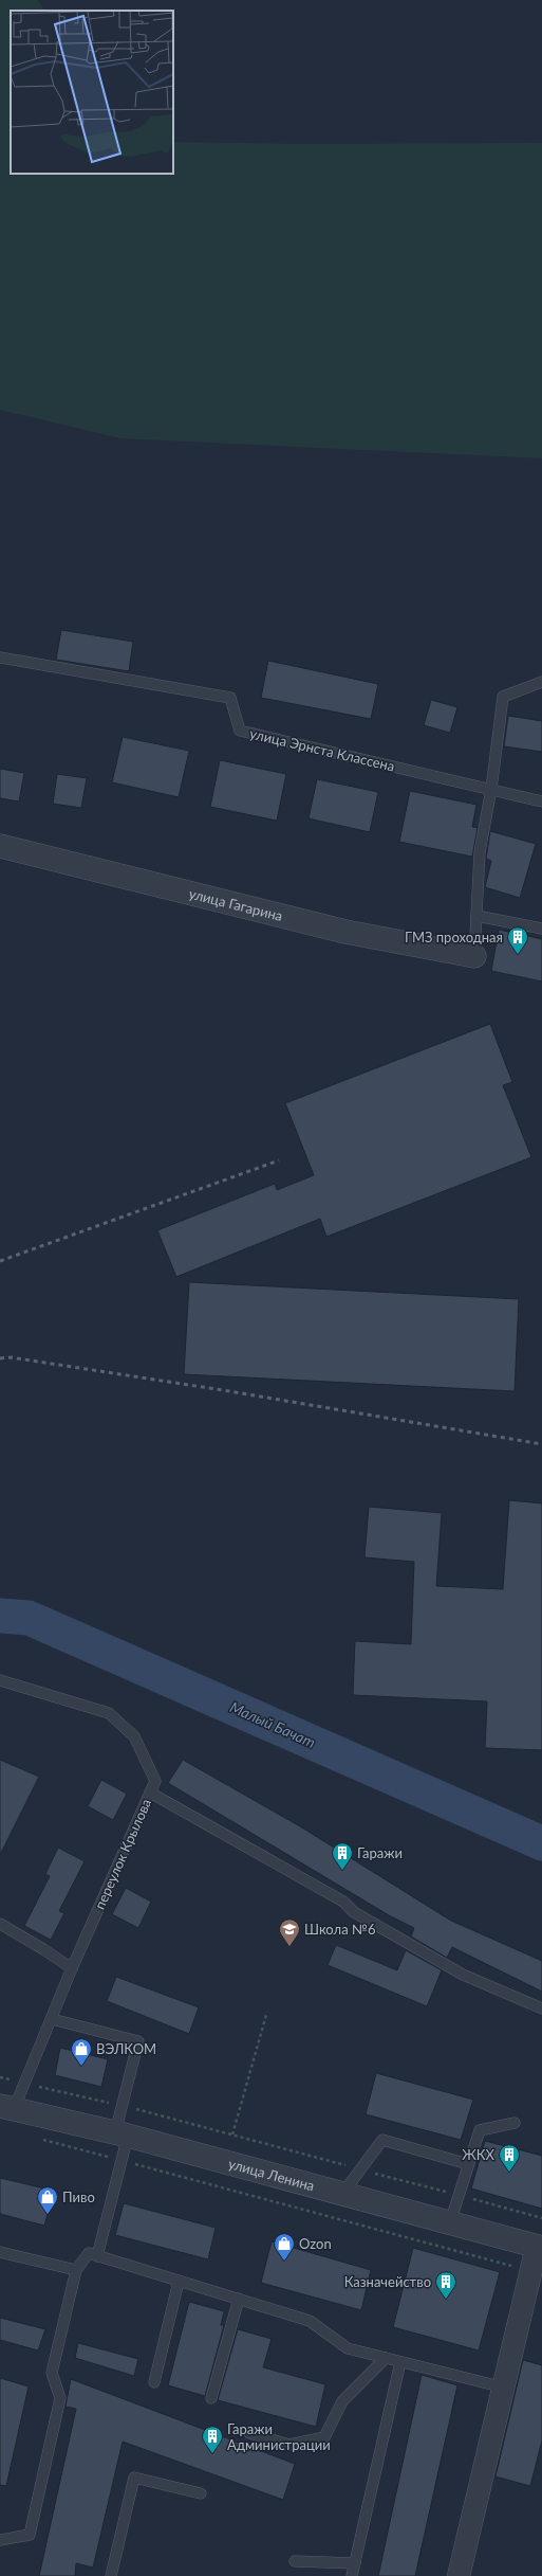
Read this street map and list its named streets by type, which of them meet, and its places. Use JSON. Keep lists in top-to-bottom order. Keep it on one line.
{"streets":{"street":["улица Гагарина","улица Ленина"],"lane":["улица Эрнста Классена","переулок Крылова"]},"crossings":[["переулок Крылова","улица Ленина"]],"water":["Малый Бачат"],"places":{"building":["ГМЗ проходная","Гаражи","ЖКХ","Казначейство","Гаражи Администрации"],"school or university":["Школа №6"],"shop":["ВЭЛКОМ","Пиво","Ozon"]}}
